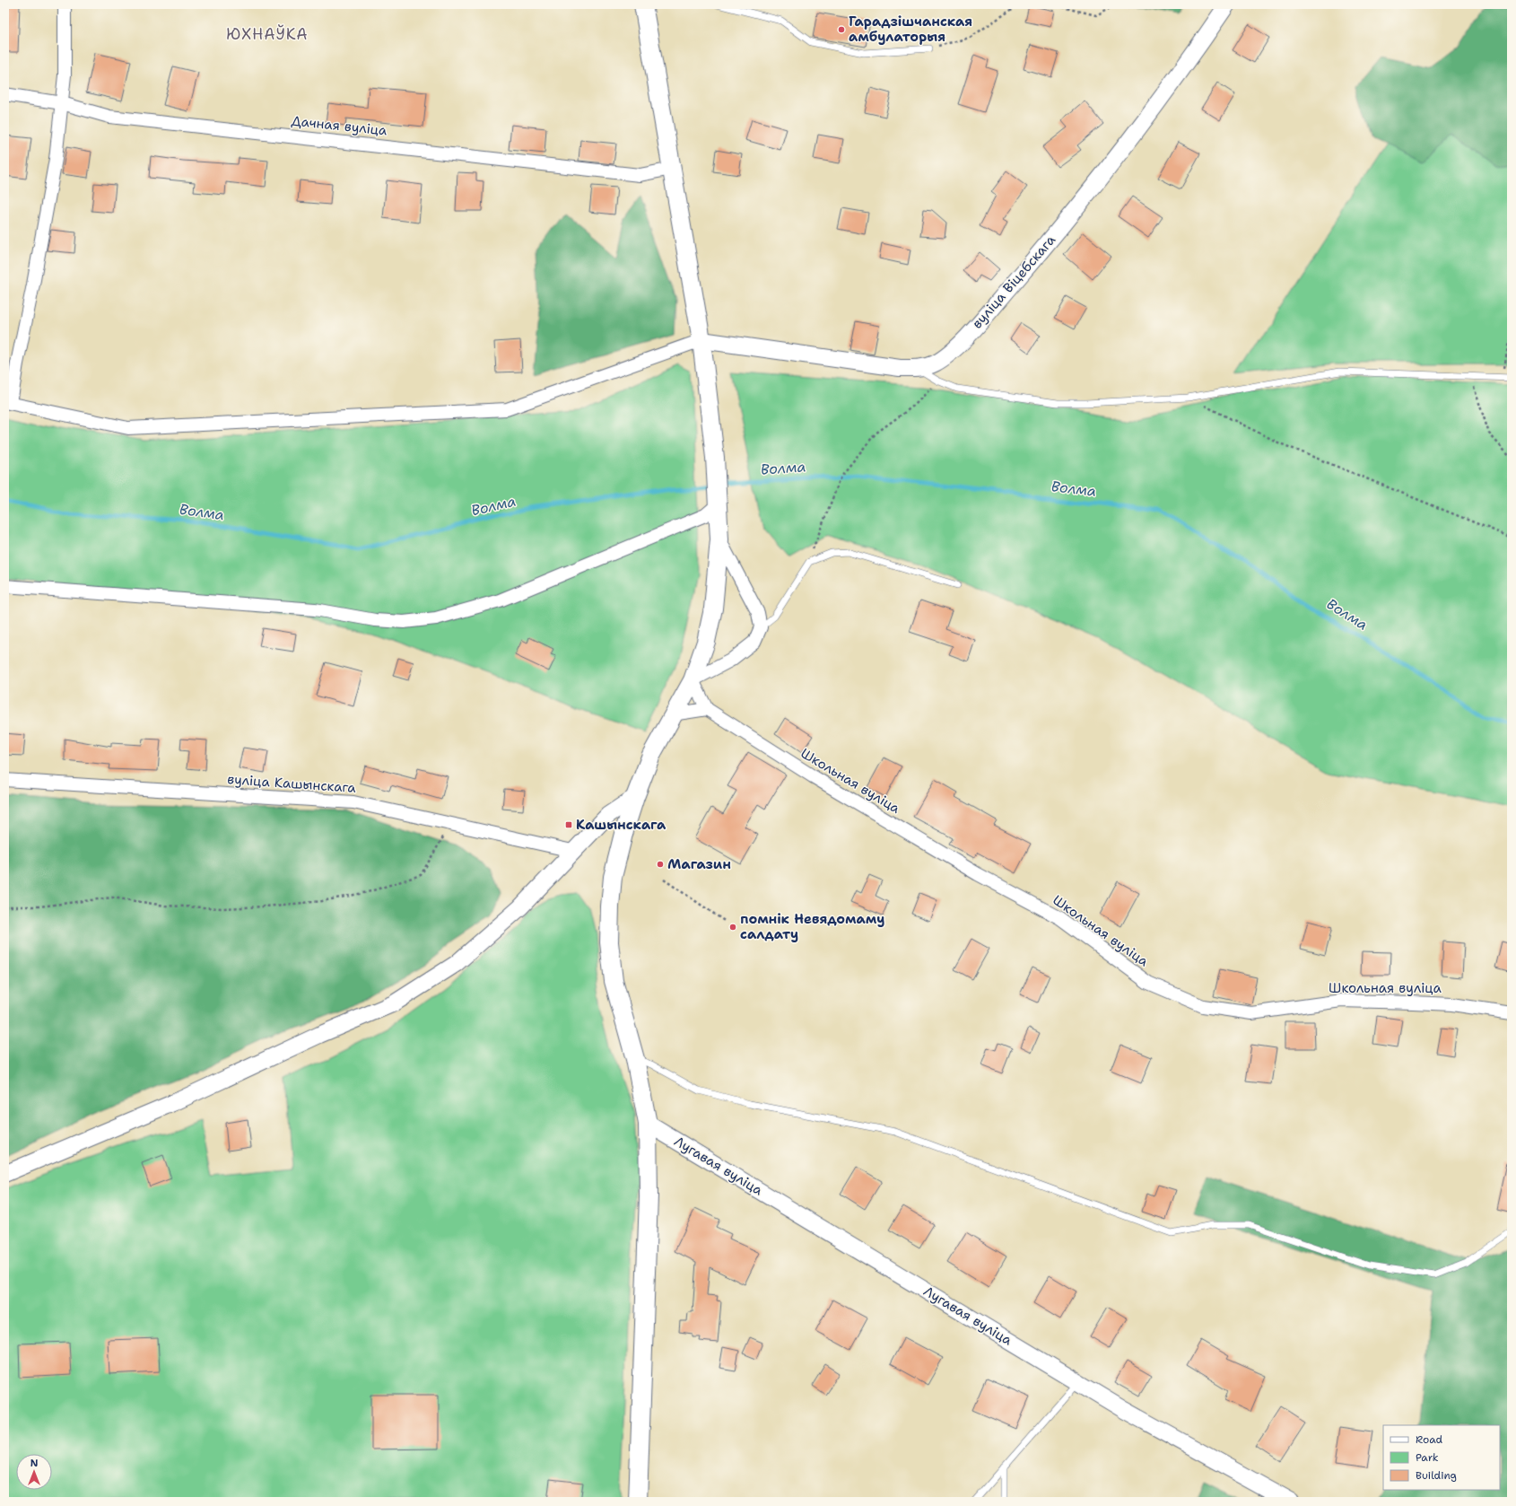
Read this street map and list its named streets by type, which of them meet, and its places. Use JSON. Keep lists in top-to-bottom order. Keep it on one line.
{"streets":{"street":["Дачная вуліца","вуліца Віцебскага","Школьная вуліца","вуліца Кашынскага","Лугавая вуліца"]},"districts":["ЮХНАЎКА"],"water":["Волма"],"places":{"other":["Гарадзішчанская амбулаторыя","Магазин","помнік Невядомаму салдату"],"transit":["Кашынскага"]},"legend":["Road","Park","Building"],"north":"top"}
